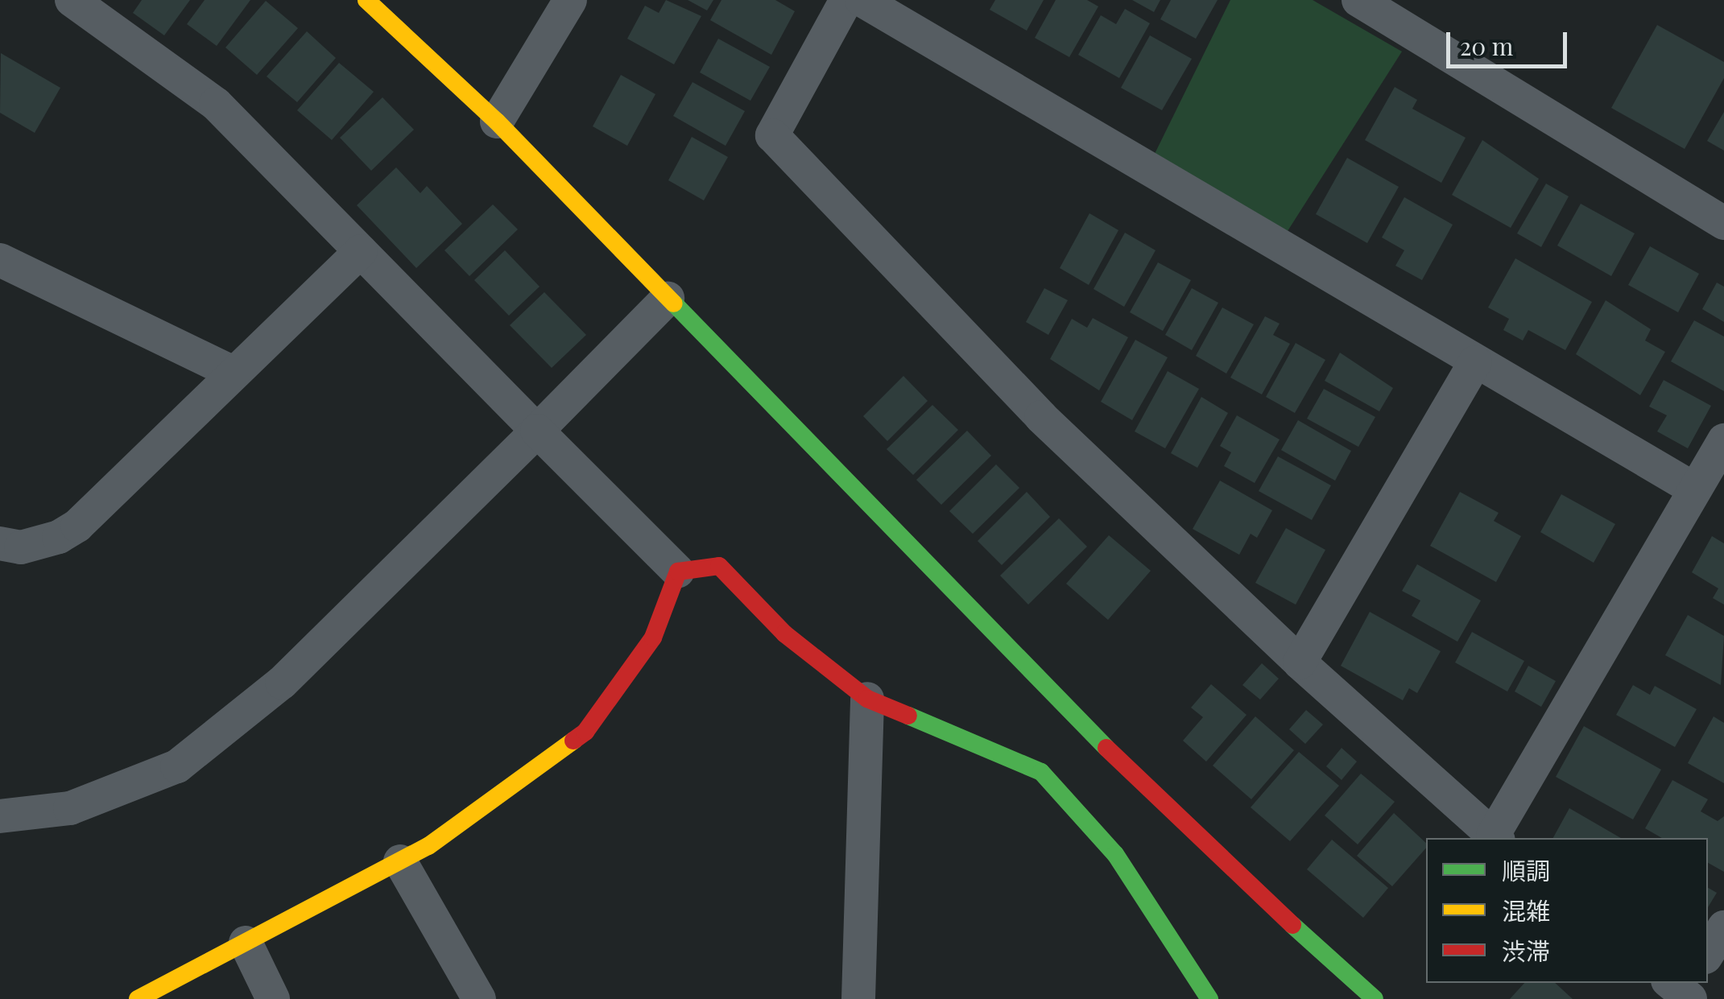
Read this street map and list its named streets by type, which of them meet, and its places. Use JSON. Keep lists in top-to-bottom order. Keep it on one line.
{"legend":["順調","混雑","渋滞"],"scale_bar":"20 m"}
